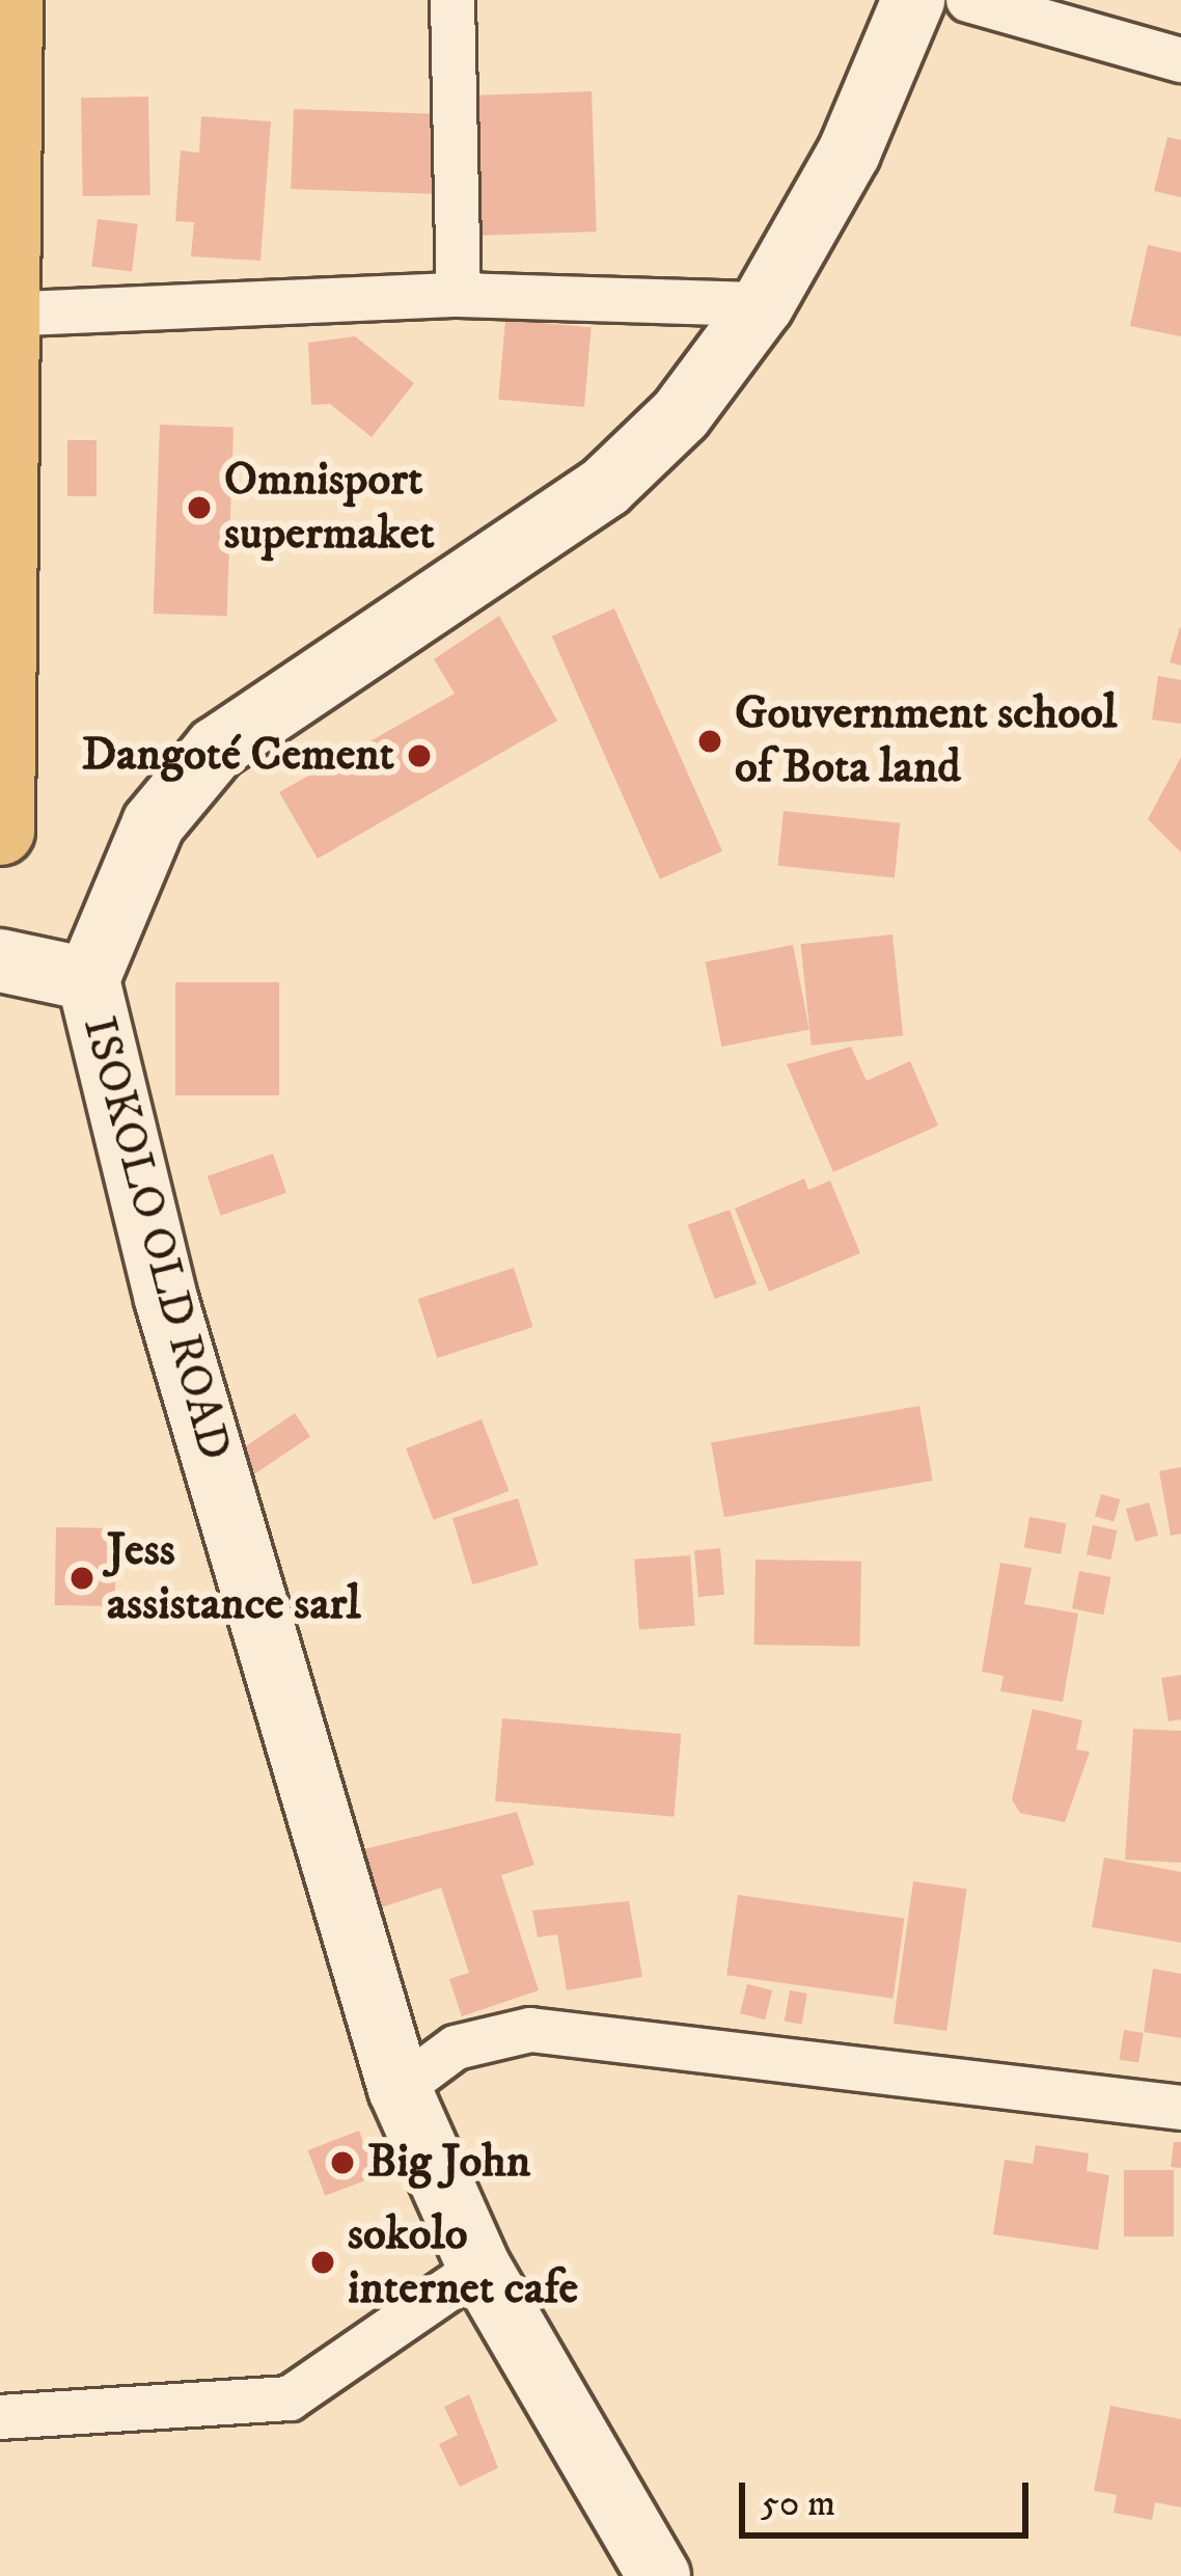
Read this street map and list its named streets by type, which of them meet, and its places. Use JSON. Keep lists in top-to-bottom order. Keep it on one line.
{"streets":{"street":["ISOKOLO OLD ROAD"]},"places":["Omnisport supermaket","Gouvernment school of Bota land","Dangoté Cement","Jess assistance sarl","Big John","sokolo internet cafe"],"scale_bar":"50 m"}
